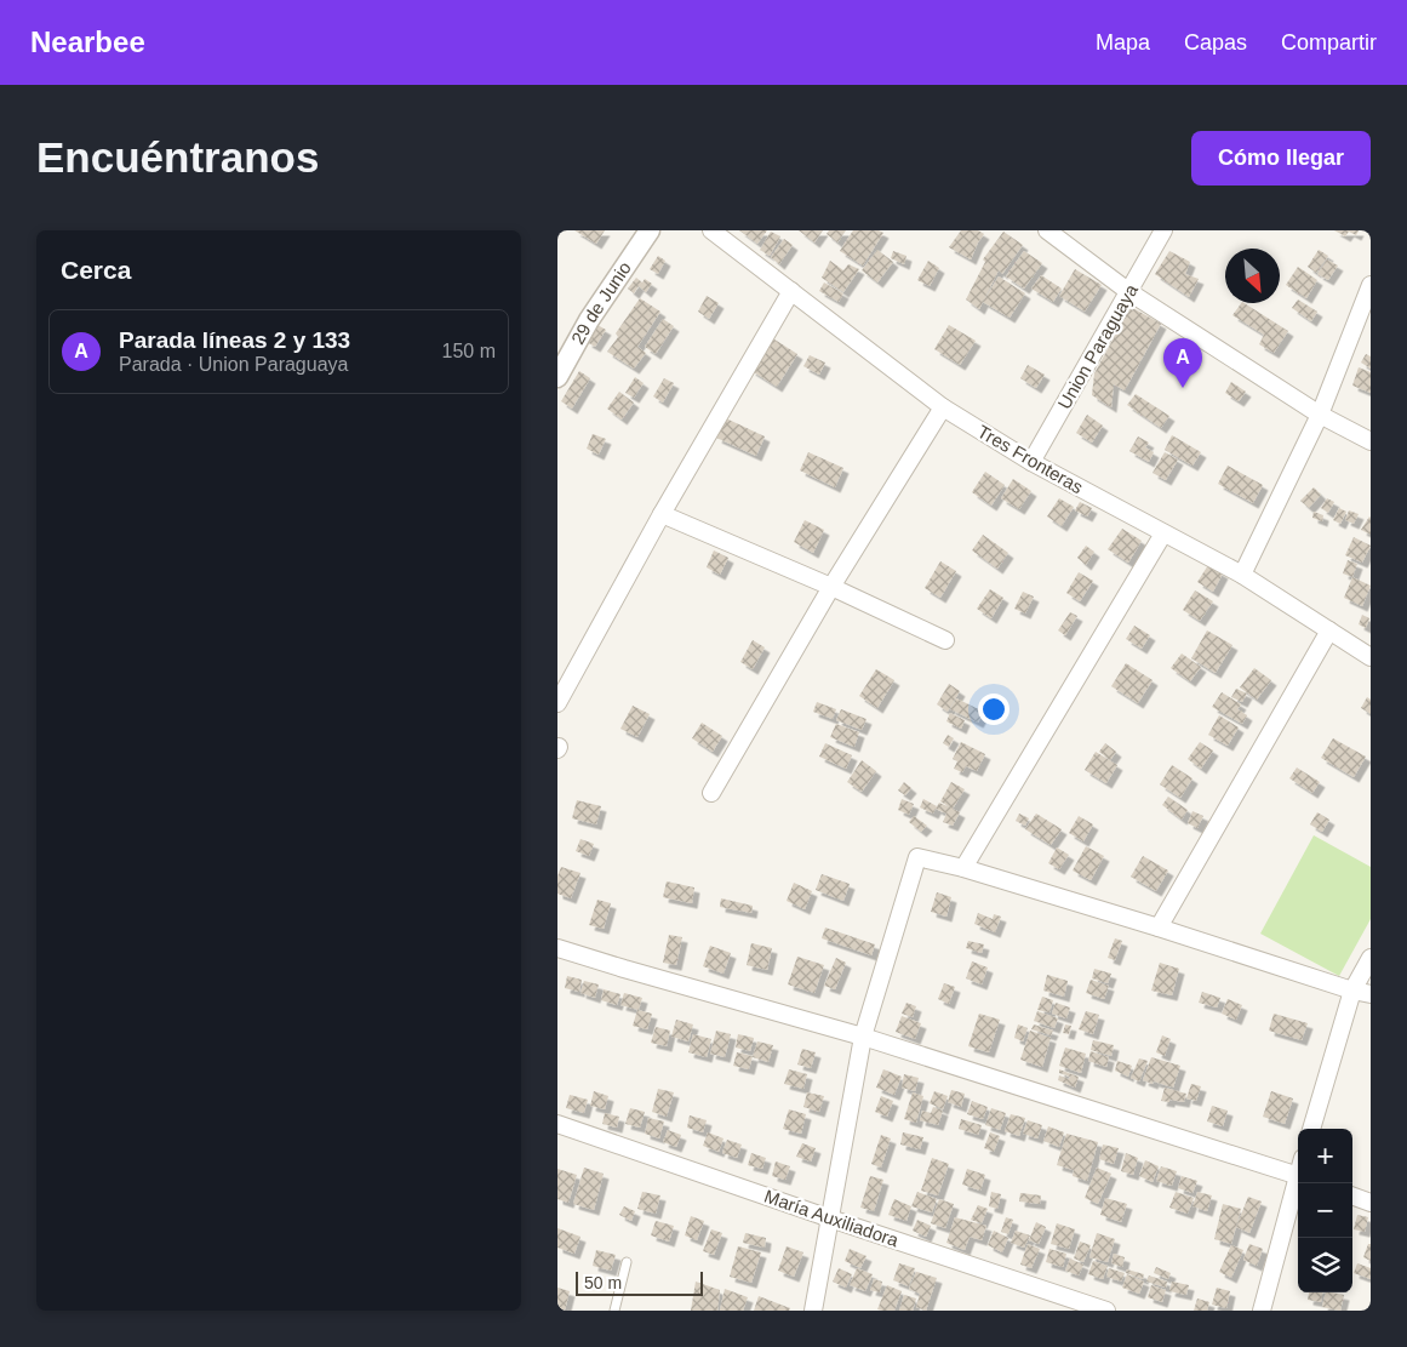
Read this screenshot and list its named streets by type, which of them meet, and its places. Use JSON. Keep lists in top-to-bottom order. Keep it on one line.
{"streets":{"street":["29 de Junio","Union Paraguaya","Tres Fronteras","María Auxiliadora"]},"crossings":[["Union Paraguaya","Tres Fronteras"]],"scale_bar":"50 m","north":"bottom right","page":{"header":"Nearbee","nav":["Mapa","Capas","Compartir"],"buttons":"Cómo llegar","title":"Encuéntranos","heading":"Cerca","list":[{"mark":"A","name":"Parada líneas 2 y 133","note":"Parada · Union Paraguaya","value":"150 m"}],"pins":"A","map_buttons":["+","−"],"scale":"50 m"}}
